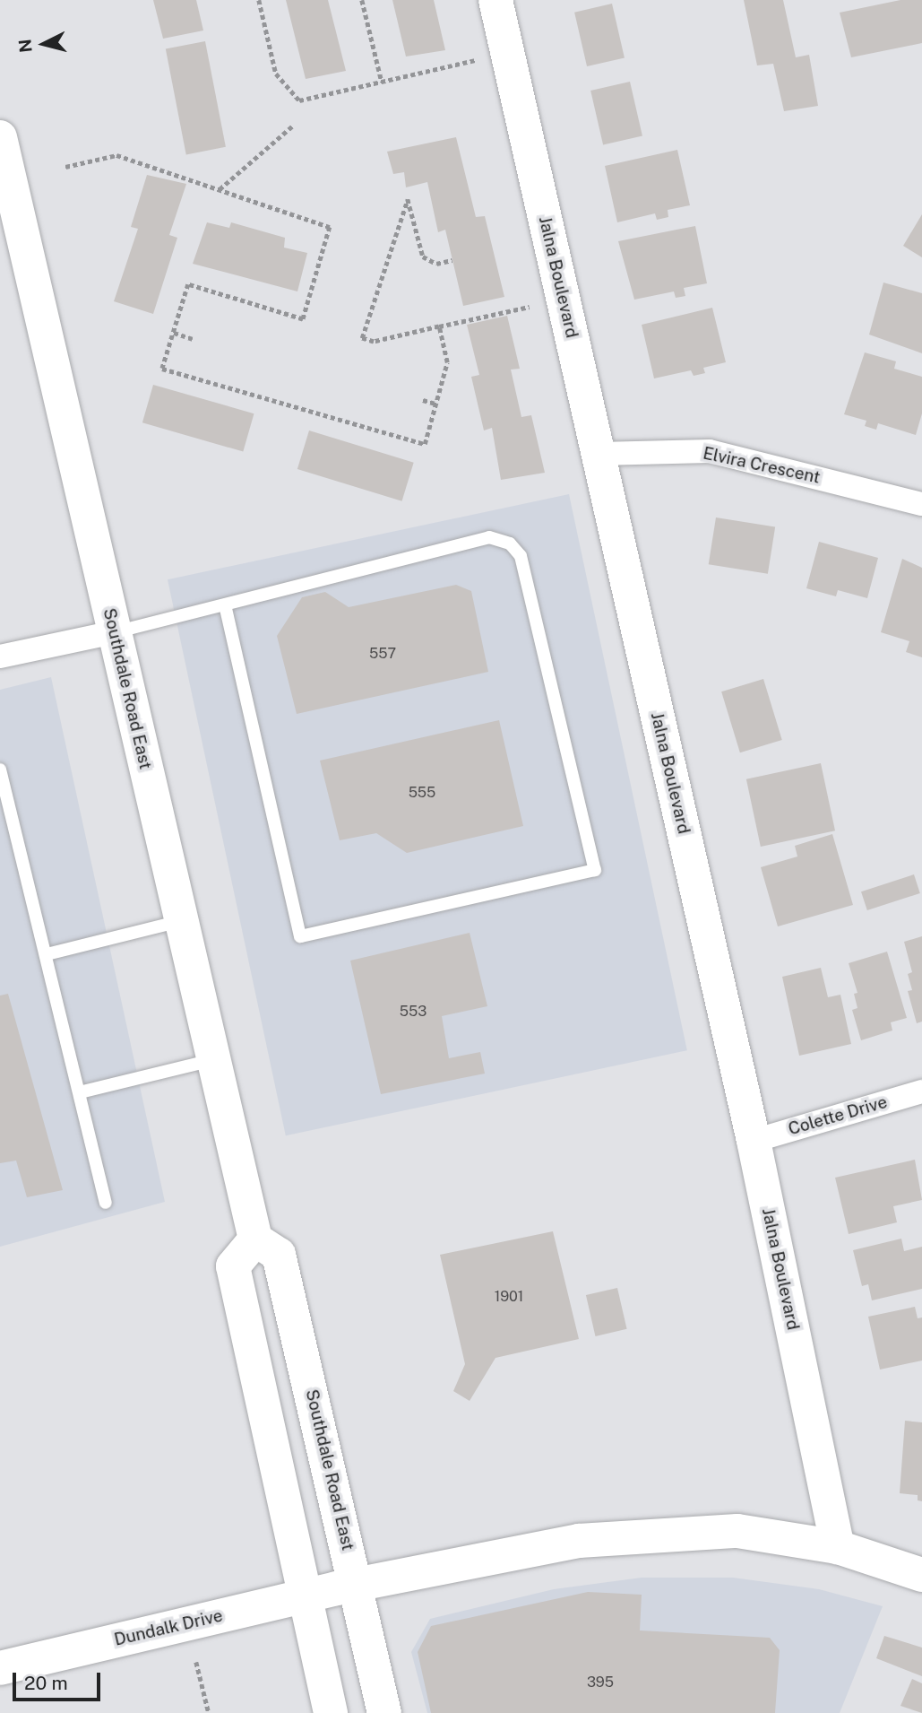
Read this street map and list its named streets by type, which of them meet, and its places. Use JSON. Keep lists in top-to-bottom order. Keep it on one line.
{"streets":{"street":["Jalna Boulevard","Elvira Crescent","Southdale Road East","Colette Drive","Dundalk Drive"]},"crossings":[["Jalna Boulevard","Elvira Crescent"],["Jalna Boulevard","Colette Drive"],["Southdale Road East","Dundalk Drive"]],"house_numbers":["557","555","553","1901","395"],"scale_bar":"20 m","north":"left"}
